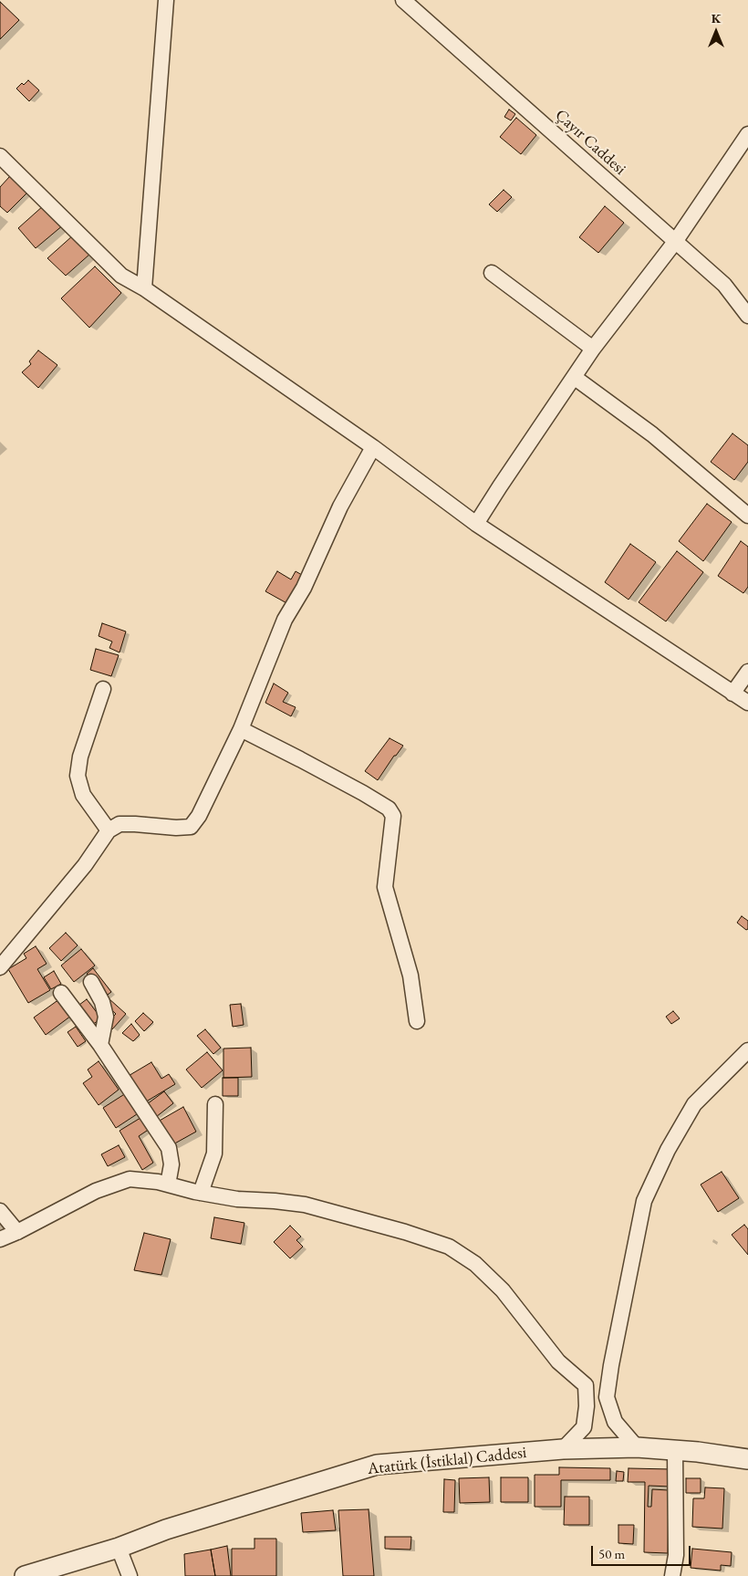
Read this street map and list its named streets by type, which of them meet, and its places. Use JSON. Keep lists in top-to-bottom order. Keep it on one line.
{"streets":{"street":["Çayır Caddesi","Atatürk (İstiklal) Caddesi"]},"scale_bar":"50 m","north":"top"}
